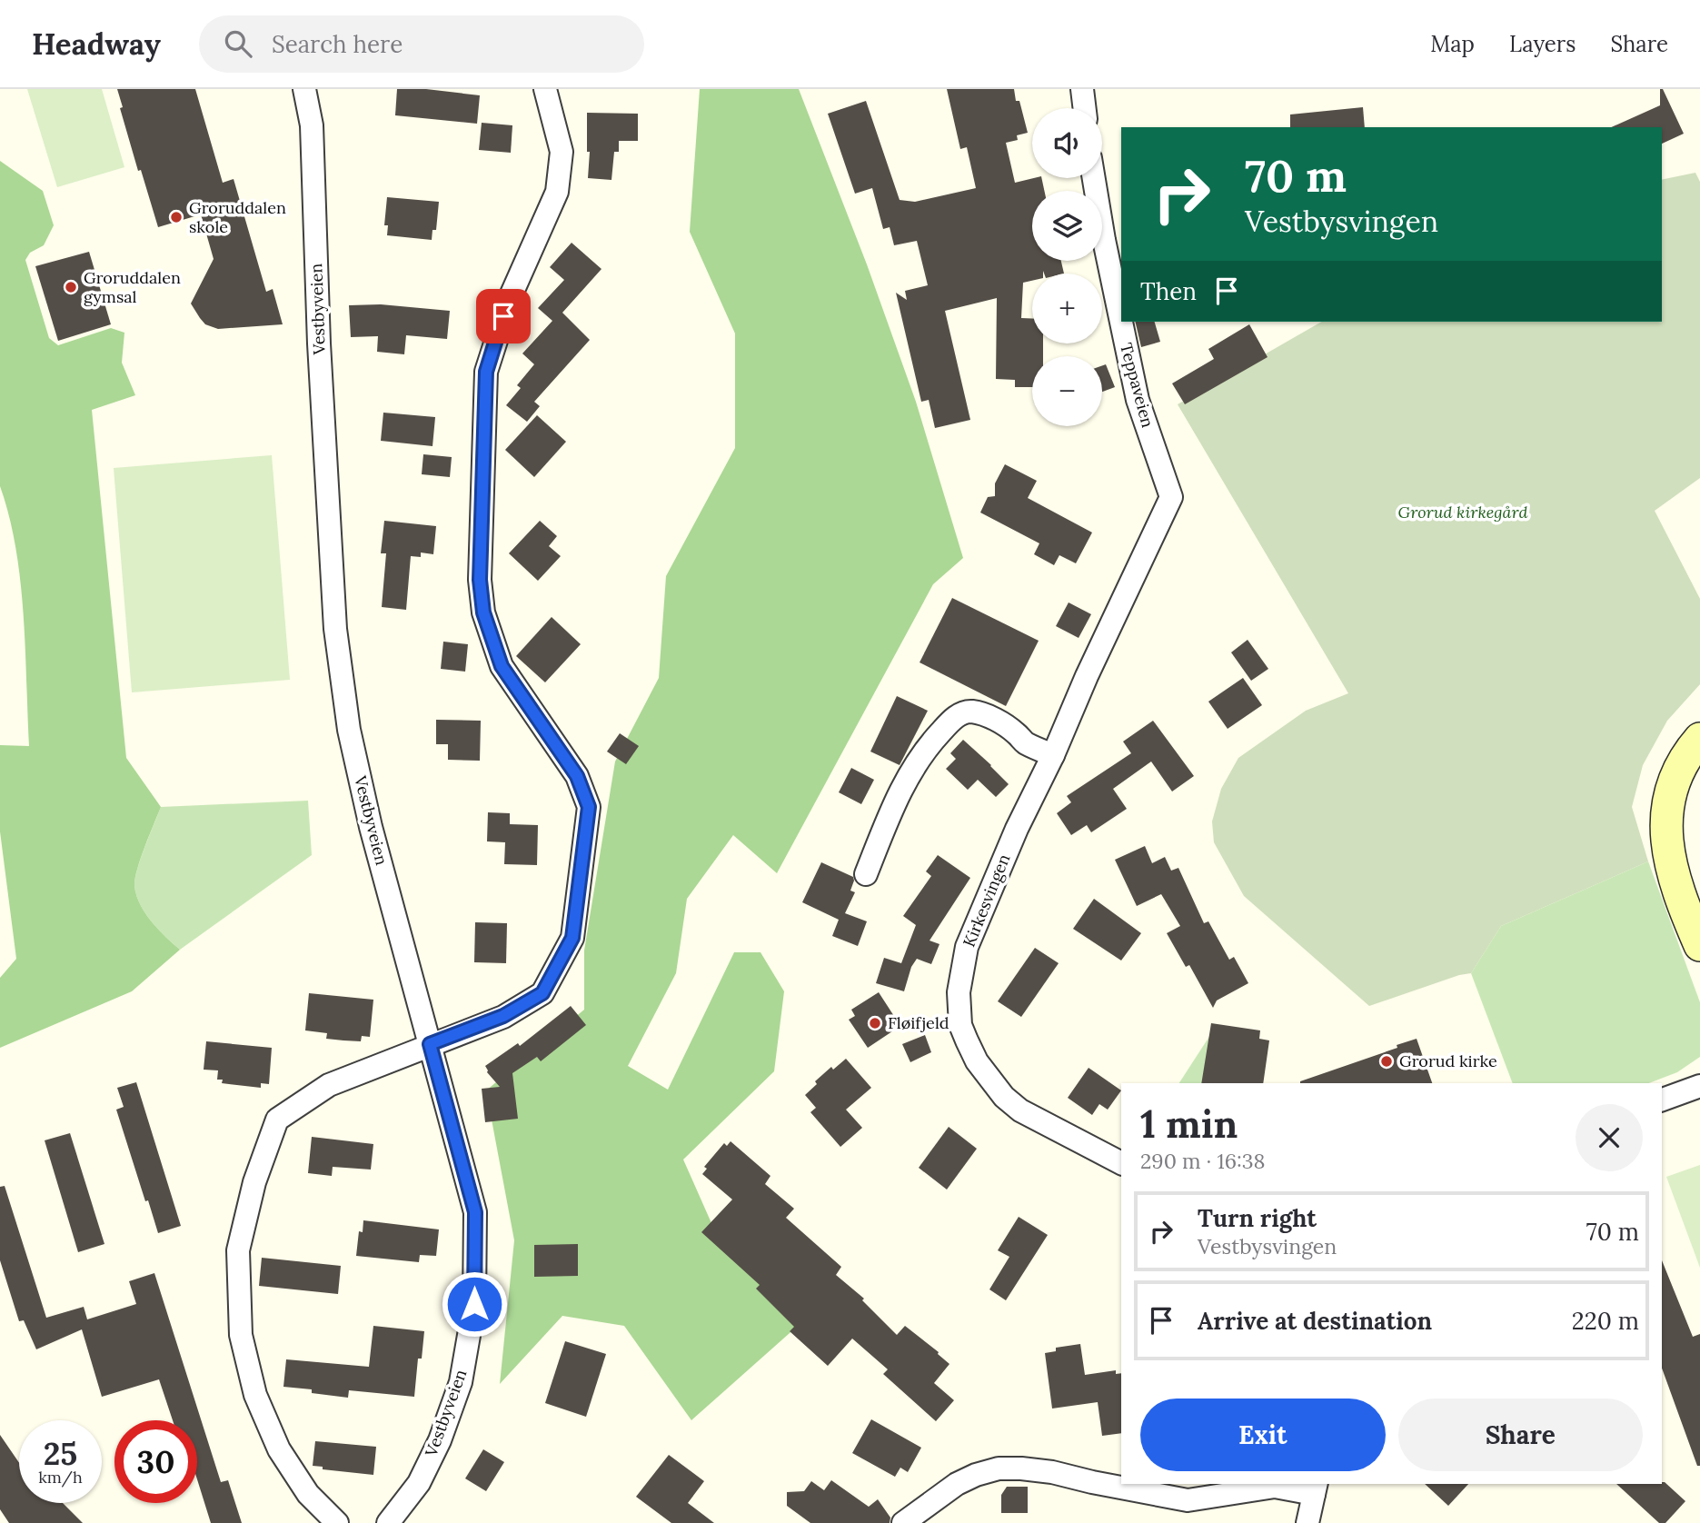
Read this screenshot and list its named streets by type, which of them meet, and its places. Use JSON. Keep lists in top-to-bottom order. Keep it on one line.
{"streets":{"street":["Vestbyveien","Teppaveien","Kirkesvingen"]},"crossings":[["Teppaveien","Kirkesvingen"]],"parks":["Grorud kirkegård"],"places":["Groruddalen skole","Groruddalen gymsal","Fløifjeld","Grorud kirke"],"page":{"header":"Headway","search":"Search here","nav":["Map","Layers","Share"],"map_buttons":["+","−"],"turn":["70 m","Vestbysvingen"],"then":"Then","heading":["1 min","290 m · 16:38"],"list":[{"name":"Turn right","note":"Vestbysvingen","value":"70 m"},{"name":"Arrive at destination","value":"220 m"}],"buttons":["Exit","Share"],"speed":"25 km/h","limit":"30"}}
